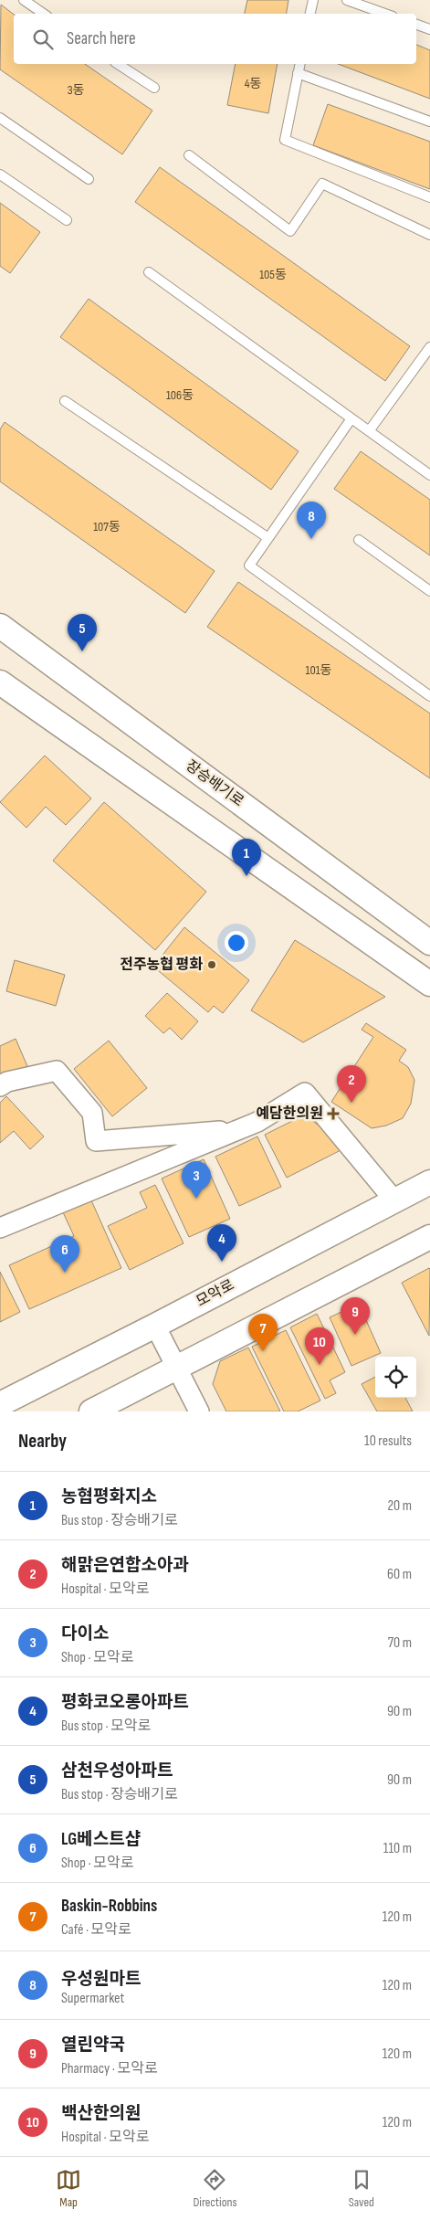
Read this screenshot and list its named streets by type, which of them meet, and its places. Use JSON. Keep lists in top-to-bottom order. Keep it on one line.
{"streets":{"street":["장승배기로","모악로"]},"places":{"other":["전주농협 평화"],"health":["예담한의원"]},"house_numbers":["4동","3동","105동","106동","107동","101동"],"page":{"search":"Search here","pins":["8","5","1","2","3","4","6","9","7","10"],"heading":["Nearby","10 results"],"list":[{"mark":"1","name":"농협평화지소","note":"Bus stop · 장승배기로","value":"20 m"},{"mark":"2","name":"해맑은연합소아과","note":"Hospital · 모악로","value":"60 m"},{"mark":"3","name":"다이소","note":"Shop · 모악로","value":"70 m"},{"mark":"4","name":"평화코오롱아파트","note":"Bus stop · 모악로","value":"90 m"},{"mark":"5","name":"삼천우성아파트","note":"Bus stop · 장승배기로","value":"90 m"},{"mark":"6","name":"LG베스트샵","note":"Shop · 모악로","value":"110 m"},{"mark":"7","name":"Baskin-Robbins","note":"Café · 모악로","value":"120 m"},{"mark":"8","name":"우성원마트","note":"Supermarket","value":"120 m"},{"mark":"9","name":"열린약국","note":"Pharmacy · 모악로","value":"120 m"},{"mark":"10","name":"백산한의원","note":"Hospital · 모악로","value":"120 m"}],"nav":["Map","Directions","Saved"]}}
